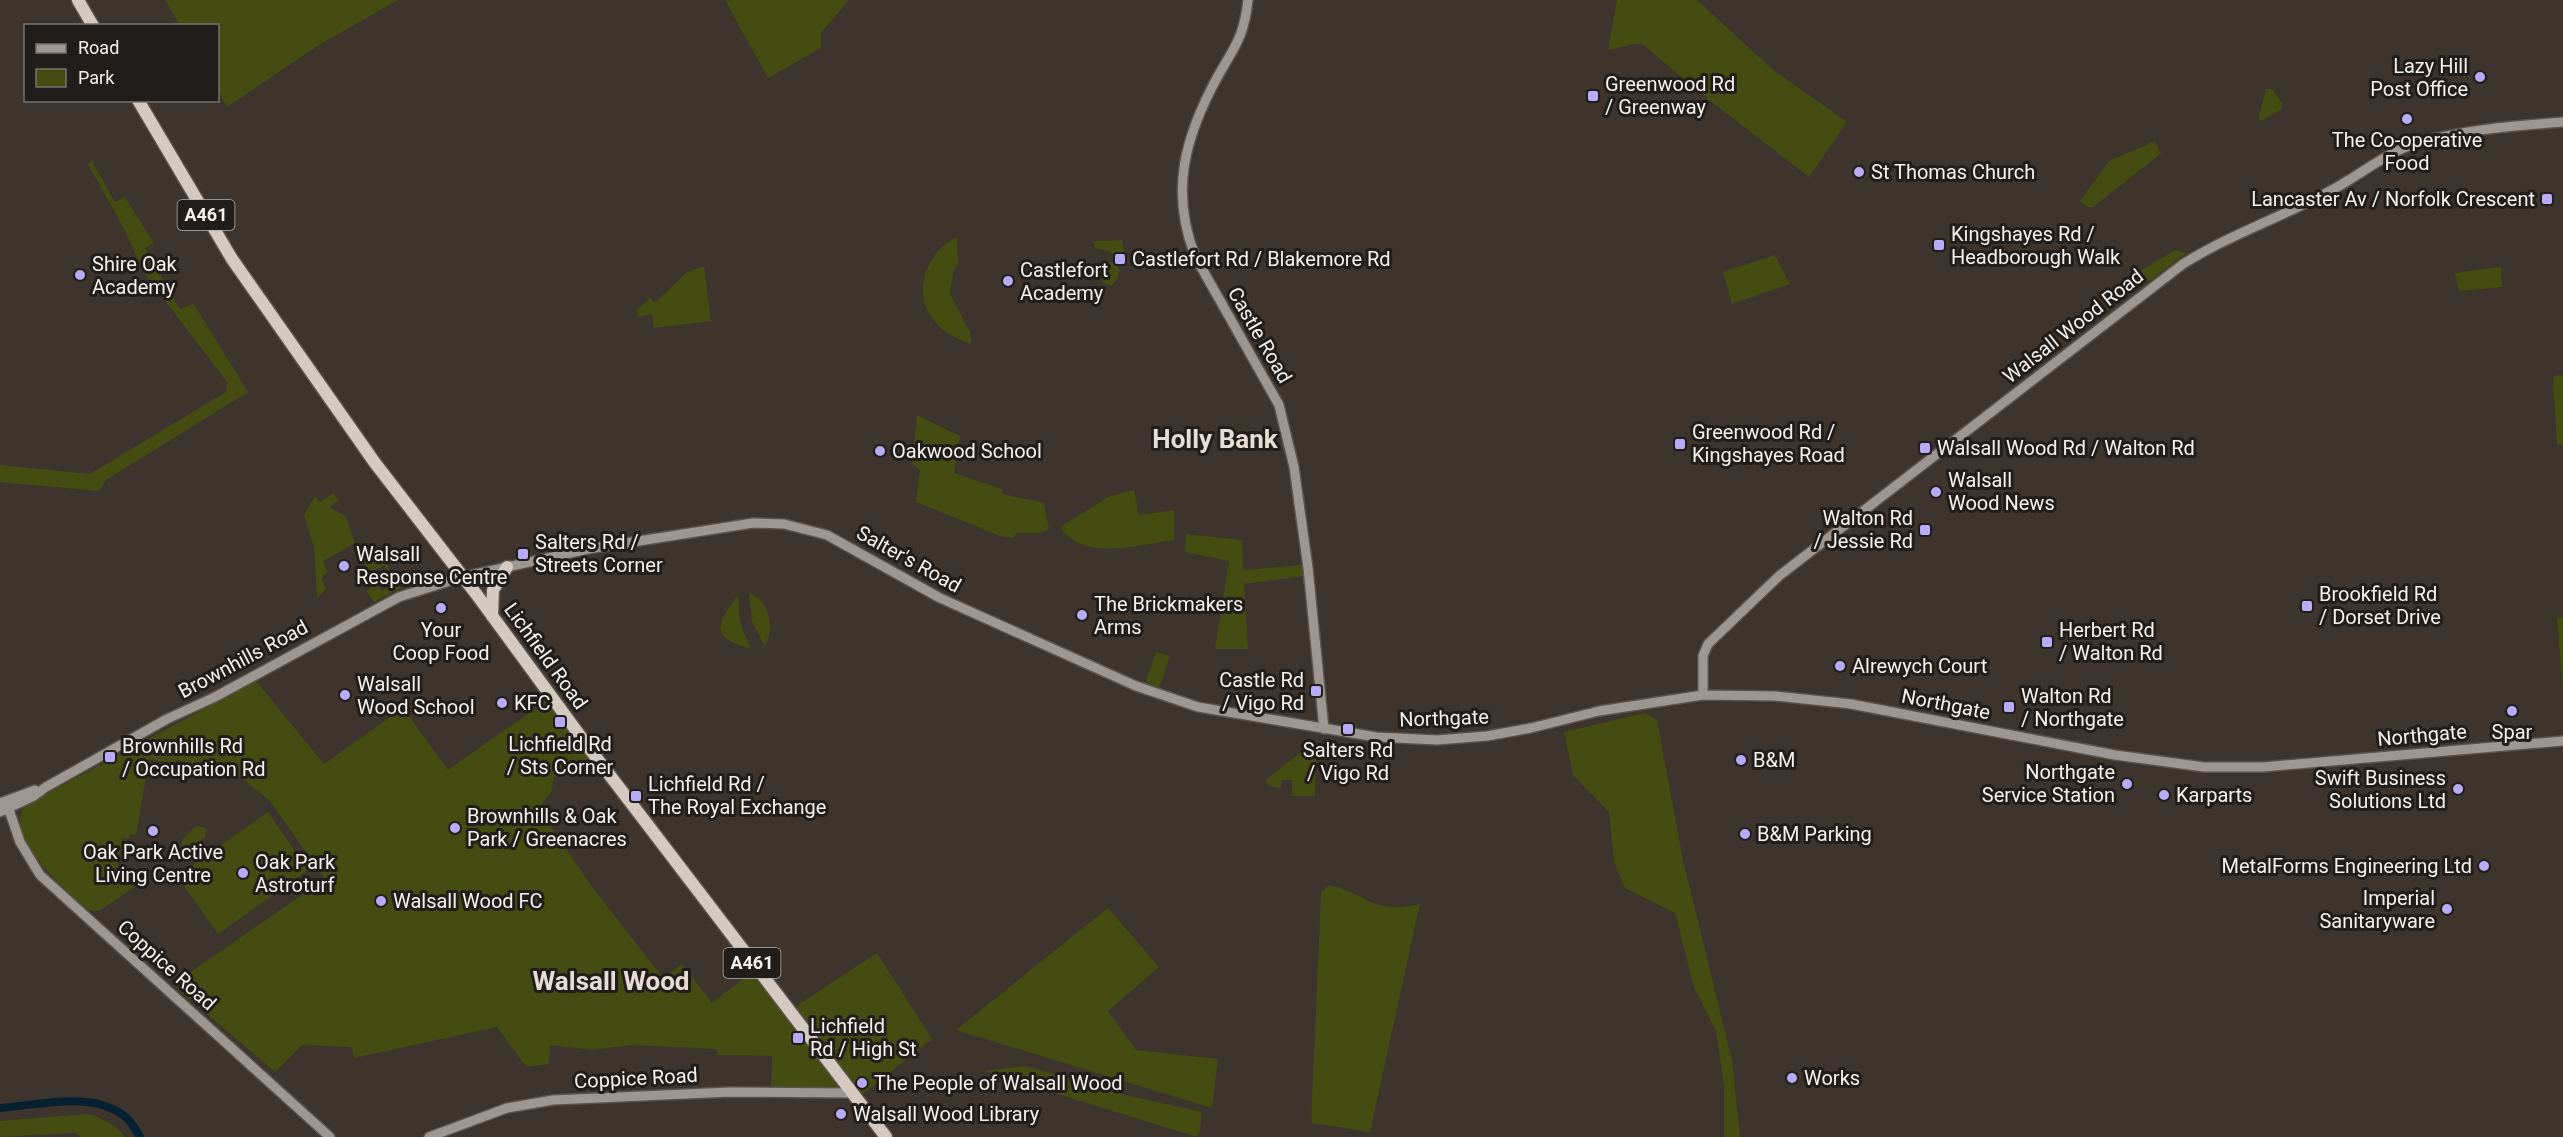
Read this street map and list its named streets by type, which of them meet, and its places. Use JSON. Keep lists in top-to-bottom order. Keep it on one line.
{"streets":{"highway":["A461","Lichfield Road"],"main road":["Walsall Wood Road","Castle Road","Salter's Road","Brownhills Road","Northgate","Coppice Road"]},"crossings":[["Walsall Wood Road","Northgate"],["Castle Road","Salter's Road"],["Castle Road","Northgate"],["Salter's Road","Lichfield Road"],["Salter's Road","Brownhills Road"],["Salter's Road","Northgate"],["Lichfield Road","Brownhills Road"],["Lichfield Road","Coppice Road"],["Brownhills Road","Coppice Road"]],"districts":["Holly Bank","Walsall Wood"],"places":{"other":["Lazy Hill Post Office","The Co-operative Food","St Thomas Church","Shire Oak Academy","Castlefort Academy","Oakwood School","Walsall Wood News","Walsall Response Centre","Your Coop Food","The Brickmakers Arms","Alrewych Court","Walsall Wood School","KFC","Spar","B&M","Northgate Service Station","Swift Business Solutions Ltd","Karparts","Brownhills & Oak Park / Greenacres","Oak Park Active Living Centre","B&M Parking","MetalForms Engineering Ltd","Oak Park Astroturf","Walsall Wood FC","Imperial Sanitaryware","Works","The People of Walsall Wood","Walsall Wood Library"],"transit":["Greenwood Rd / Greenway","Lancaster Av / Norfolk Crescent","Kingshayes Rd / Headborough Walk","Castlefort Rd / Blakemore Rd","Greenwood Rd / Kingshayes Road","Walsall Wood Rd / Walton Rd","Walton Rd / Jessie Rd","Salters Rd / Streets Corner","Brookfield Rd / Dorset Drive","Herbert Rd / Walton Rd","Castle Rd / Vigo Rd","Walton Rd / Northgate","Lichfield Rd / Sts Corner","Salters Rd / Vigo Rd","Brownhills Rd / Occupation Rd","Lichfield Rd / The Royal Exchange","Lichfield Rd / High St"]},"legend":["Road","Park"]}
